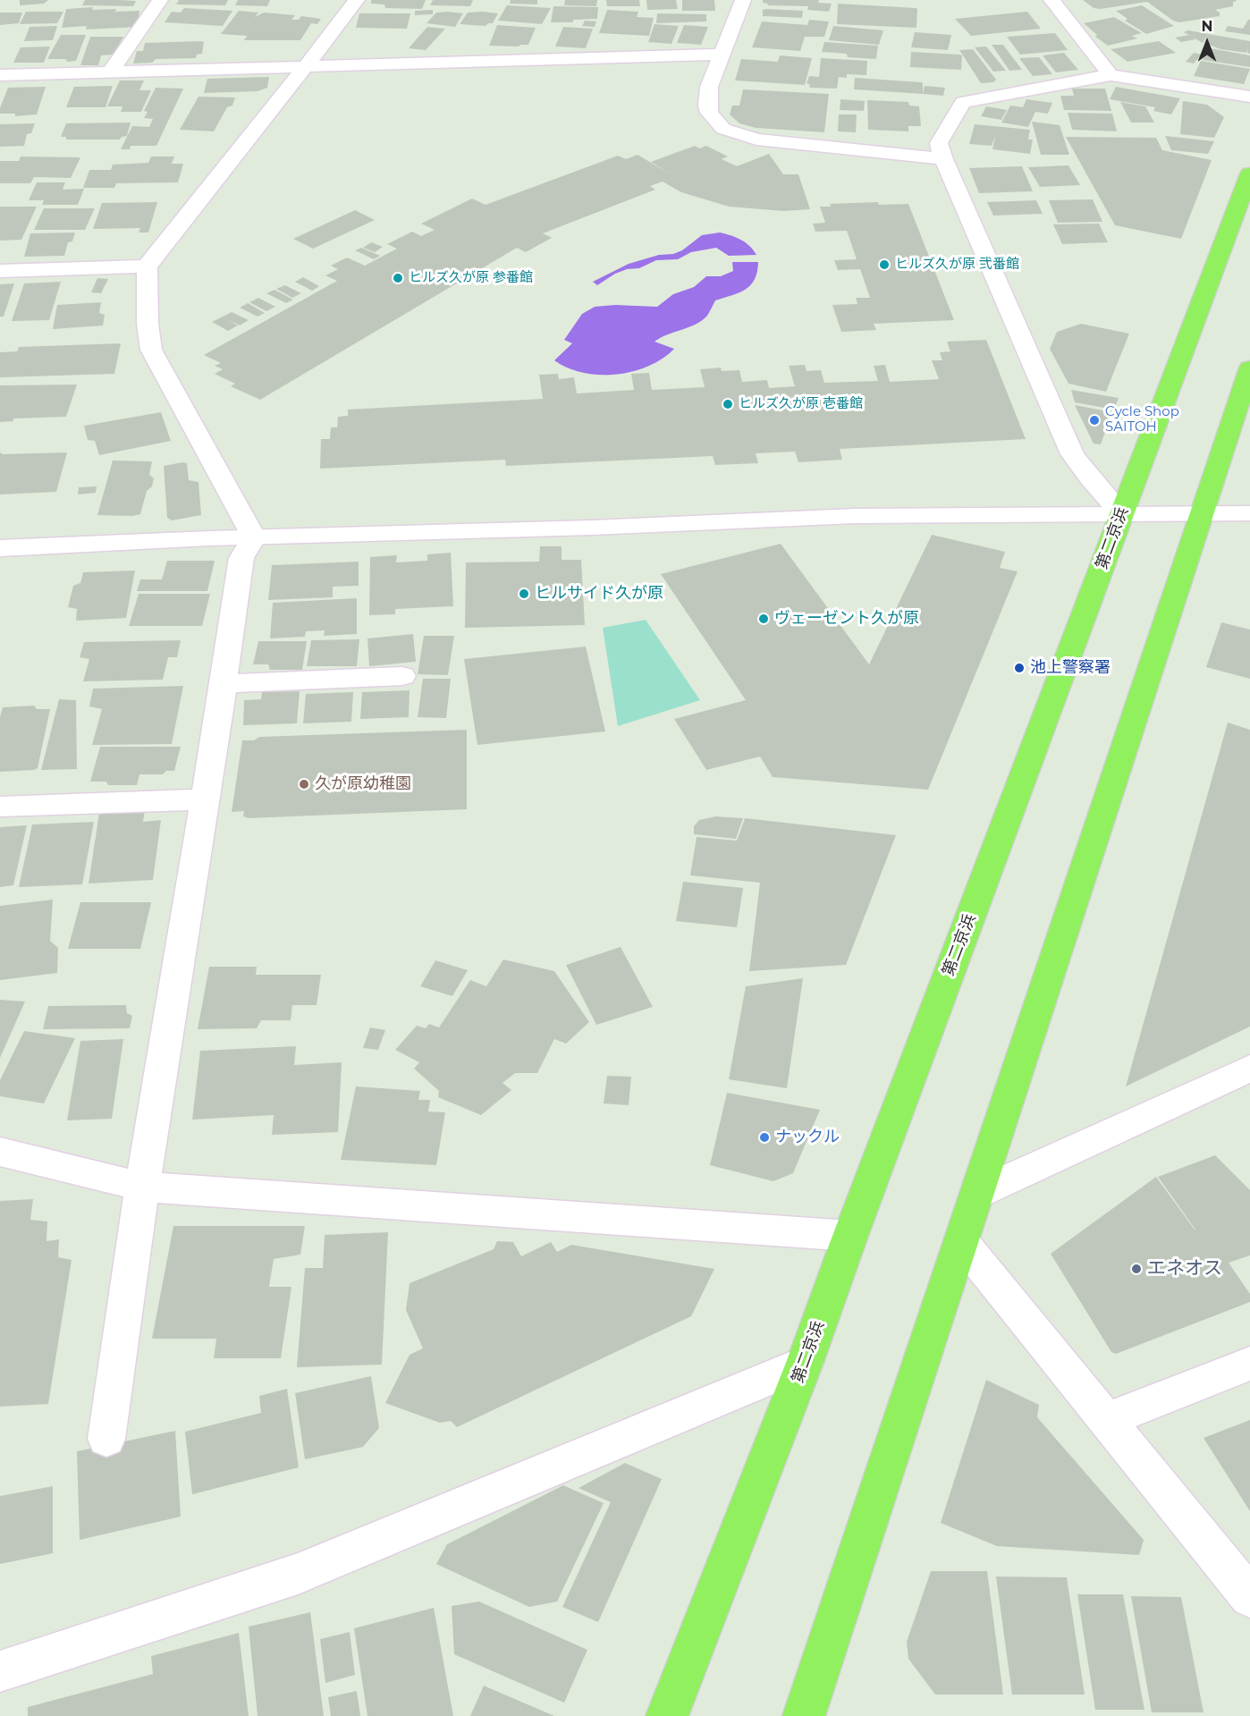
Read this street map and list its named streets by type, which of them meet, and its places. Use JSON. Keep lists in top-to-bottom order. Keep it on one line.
{"streets":{"highway":["第二京浜"]},"places":["ヒルズ久が原 弐番館","ヒルズ久が原 参番館","ヒルズ久が原 壱番館","Cycle Shop SAITOH","ヒルサイド久が原","ヴェーゼント久が原","池上警察署","久が原幼稚園","ナックル","エネオス"],"north":"top"}
